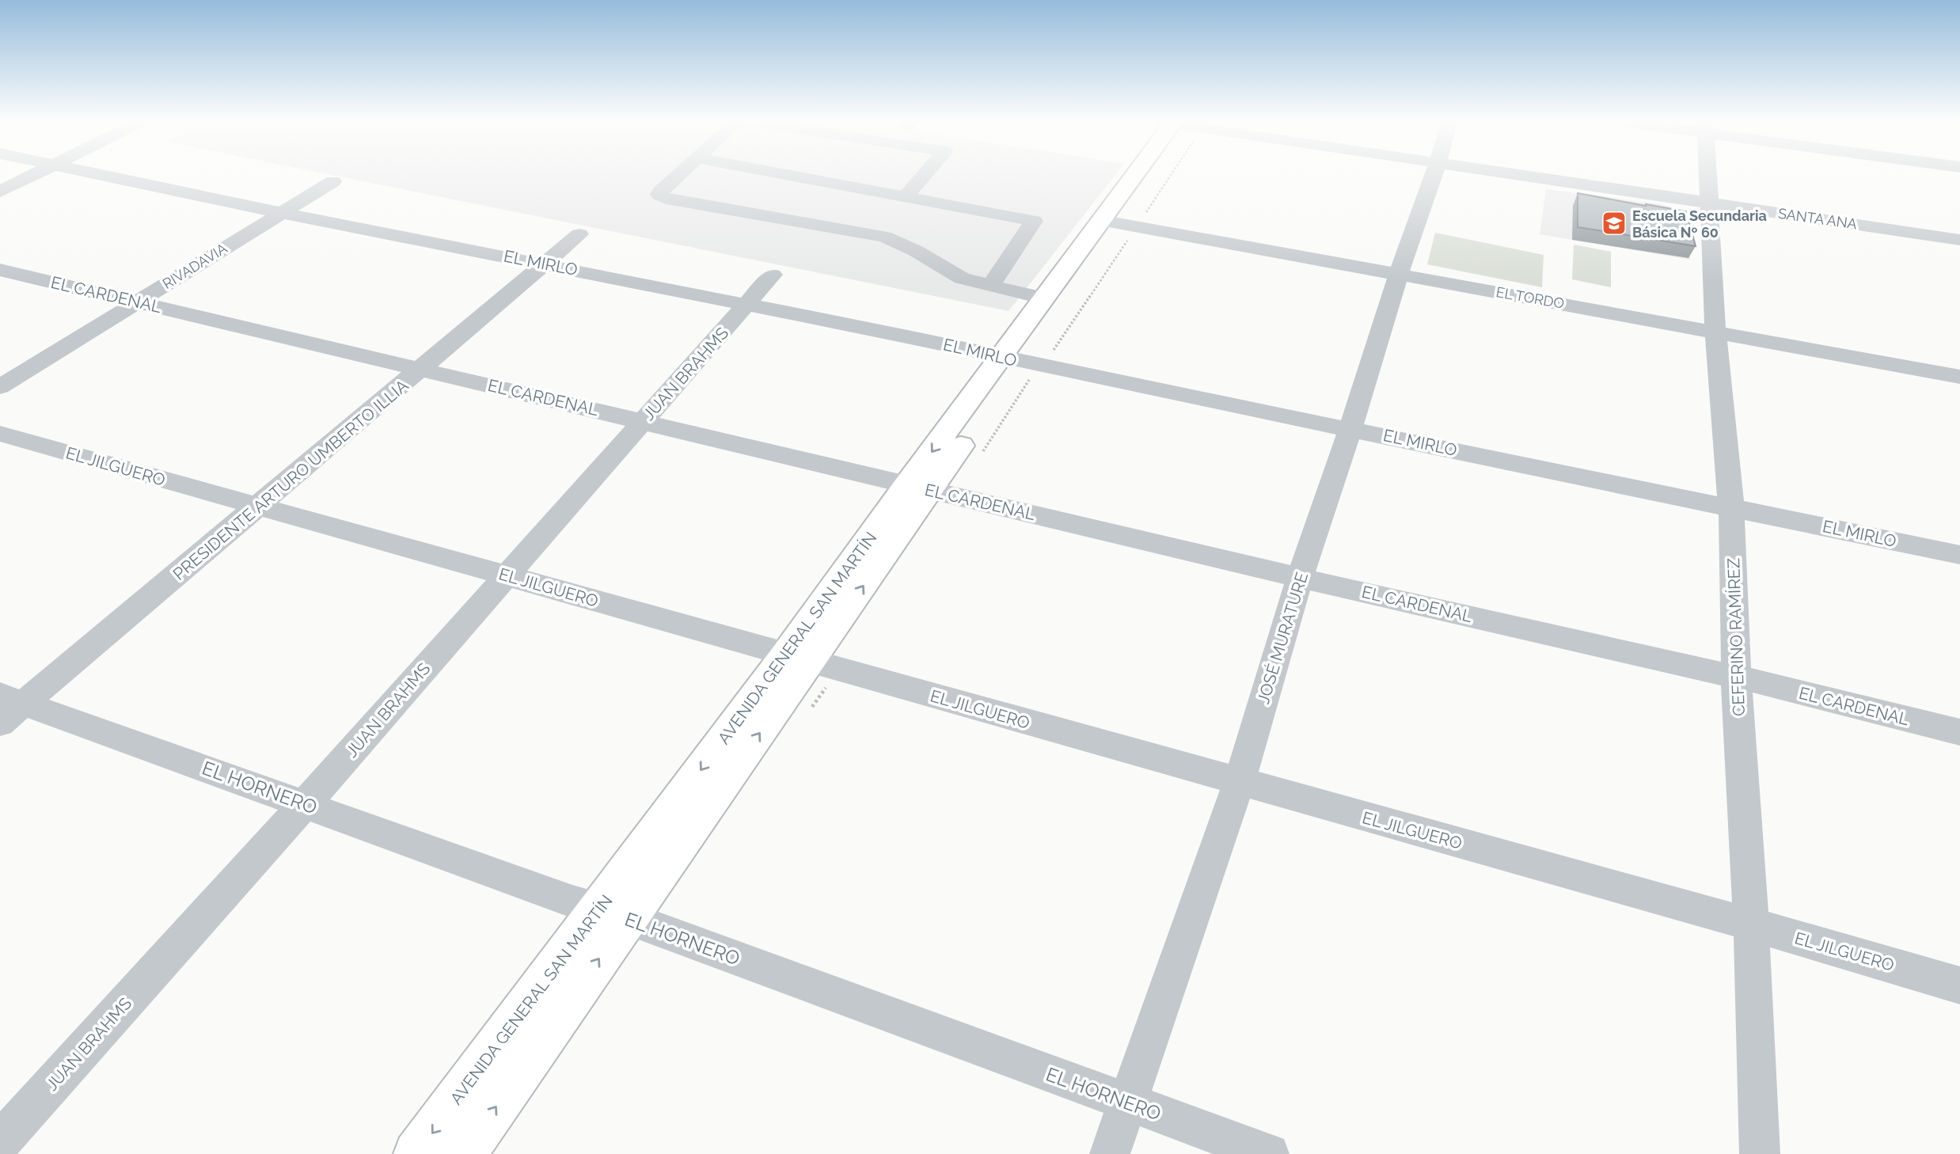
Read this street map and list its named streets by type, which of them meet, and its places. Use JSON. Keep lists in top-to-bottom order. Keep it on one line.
{"streets":{"main road":["AVENIDA GENERAL SAN MARTÍN"],"street":["SANTA ANA","EL MIRLO","RIVADAVIA","EL CARDENAL","EL TORDO","JUAN BRAHMS","EL JILGUERO","PRESIDENTE ARTURO UMBERTO ILLIA","CEFERINO RAMÍREZ","JOSÉ MURATURE","EL HORNERO"]},"crossings":[["SANTA ANA","CEFERINO RAMÍREZ"],["EL MIRLO","RIVADAVIA"],["EL MIRLO","JUAN BRAHMS"],["EL MIRLO","PRESIDENTE ARTURO UMBERTO ILLIA"],["EL MIRLO","CEFERINO RAMÍREZ"],["EL MIRLO","AVENIDA GENERAL SAN MARTÍN"],["EL MIRLO","JOSÉ MURATURE"],["RIVADAVIA","EL CARDENAL"],["EL CARDENAL","JUAN BRAHMS"],["EL CARDENAL","PRESIDENTE ARTURO UMBERTO ILLIA"],["EL CARDENAL","CEFERINO RAMÍREZ"],["EL CARDENAL","AVENIDA GENERAL SAN MARTÍN"],["EL CARDENAL","JOSÉ MURATURE"],["EL TORDO","CEFERINO RAMÍREZ"],["EL TORDO","AVENIDA GENERAL SAN MARTÍN"],["EL TORDO","JOSÉ MURATURE"],["JUAN BRAHMS","EL JILGUERO"],["JUAN BRAHMS","EL HORNERO"],["EL JILGUERO","PRESIDENTE ARTURO UMBERTO ILLIA"],["EL JILGUERO","CEFERINO RAMÍREZ"],["EL JILGUERO","AVENIDA GENERAL SAN MARTÍN"],["EL JILGUERO","JOSÉ MURATURE"],["PRESIDENTE ARTURO UMBERTO ILLIA","EL HORNERO"],["AVENIDA GENERAL SAN MARTÍN","EL HORNERO"],["JOSÉ MURATURE","EL HORNERO"]],"places":{"school or university":["Escuela Secundaria Básica Nº 60"]}}
